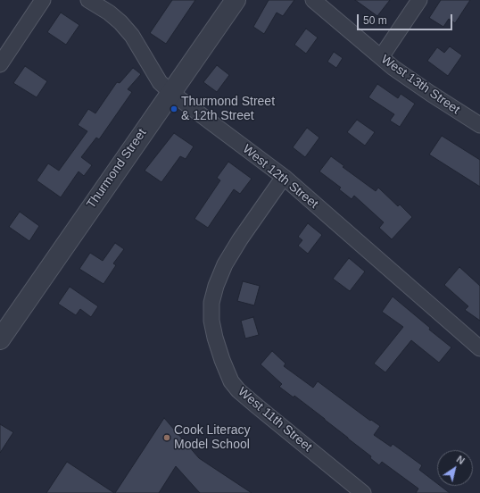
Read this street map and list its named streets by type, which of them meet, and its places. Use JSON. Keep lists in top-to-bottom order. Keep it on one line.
{"streets":{"street":["West 13th Street","Thurmond Street","West 12th Street","West 11th Street"]},"crossings":[["Thurmond Street","West 12th Street"],["West 12th Street","West 11th Street"]],"places":["Thurmond Street & 12th Street","Cook Literacy Model School"],"scale_bar":"50 m","north":"top right"}
